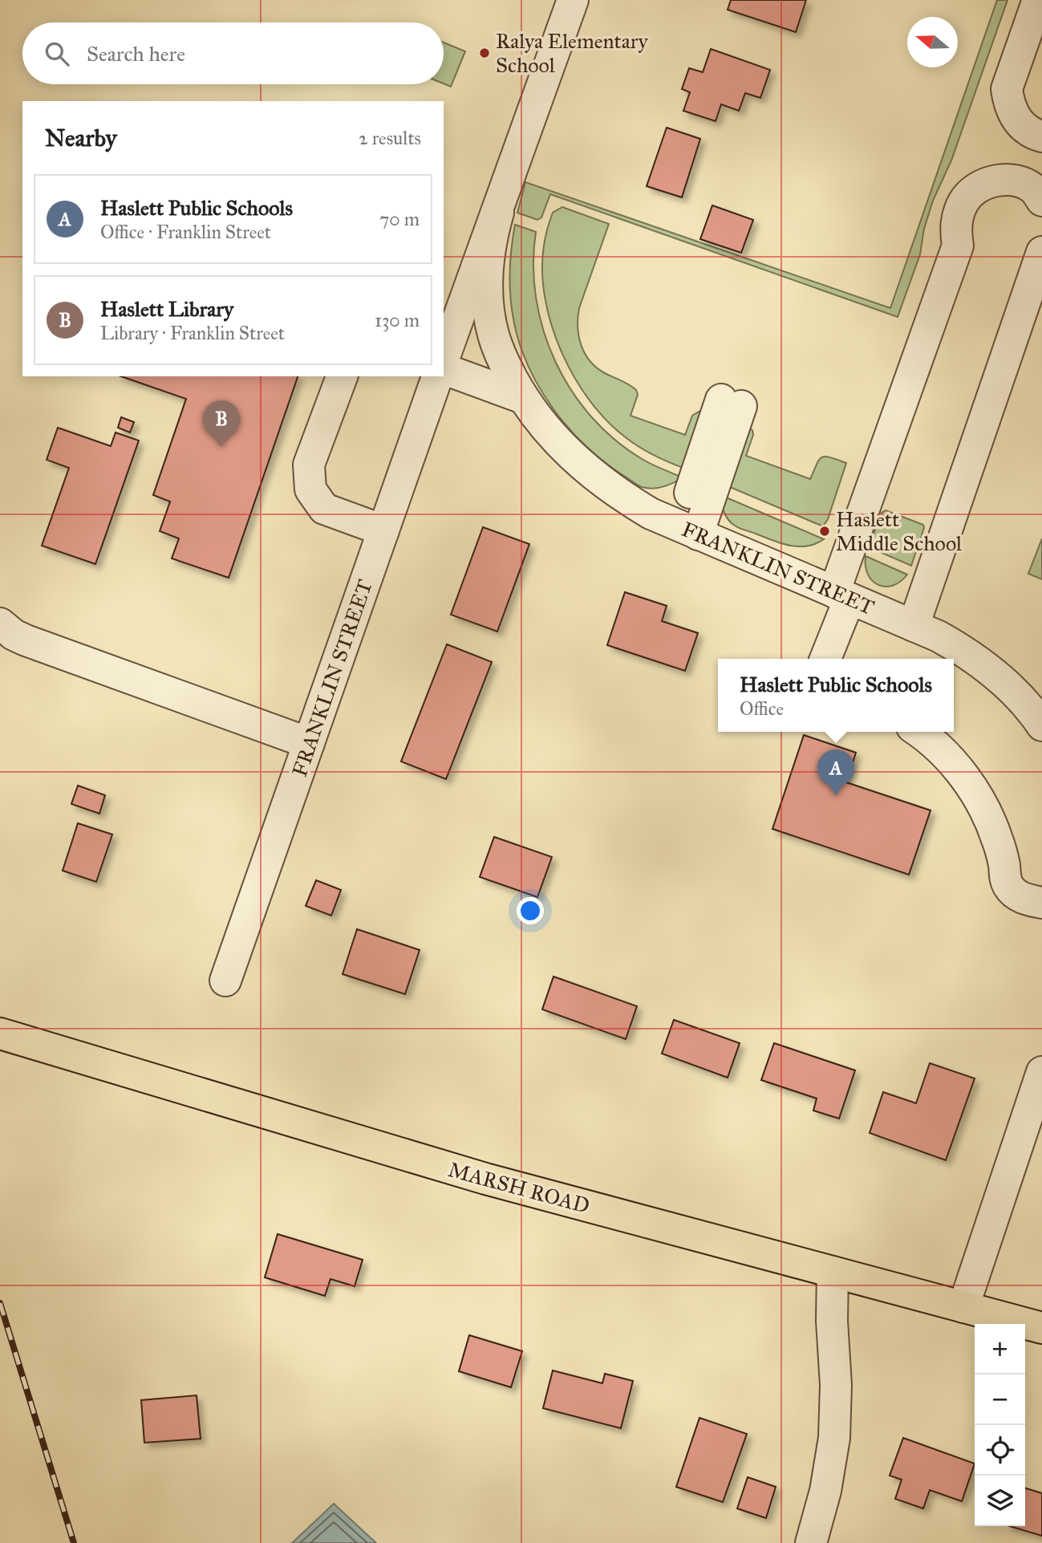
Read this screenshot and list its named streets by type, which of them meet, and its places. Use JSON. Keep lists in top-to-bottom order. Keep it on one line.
{"streets":{"main road":["MARSH ROAD"],"street":["FRANKLIN STREET"]},"places":["Ralya Elementary School","Haslett Middle School"],"north":"left","page":{"search":"Search here","heading":["Nearby","2 results"],"list":[{"mark":"A","name":"Haslett Public Schools","note":"Office · Franklin Street","value":"70 m"},{"mark":"B","name":"Haslett Library","note":"Library · Franklin Street","value":"130 m"}],"pins":["B","A"],"popup":["Haslett Public Schools","Office"],"map_buttons":["+","−"]}}
